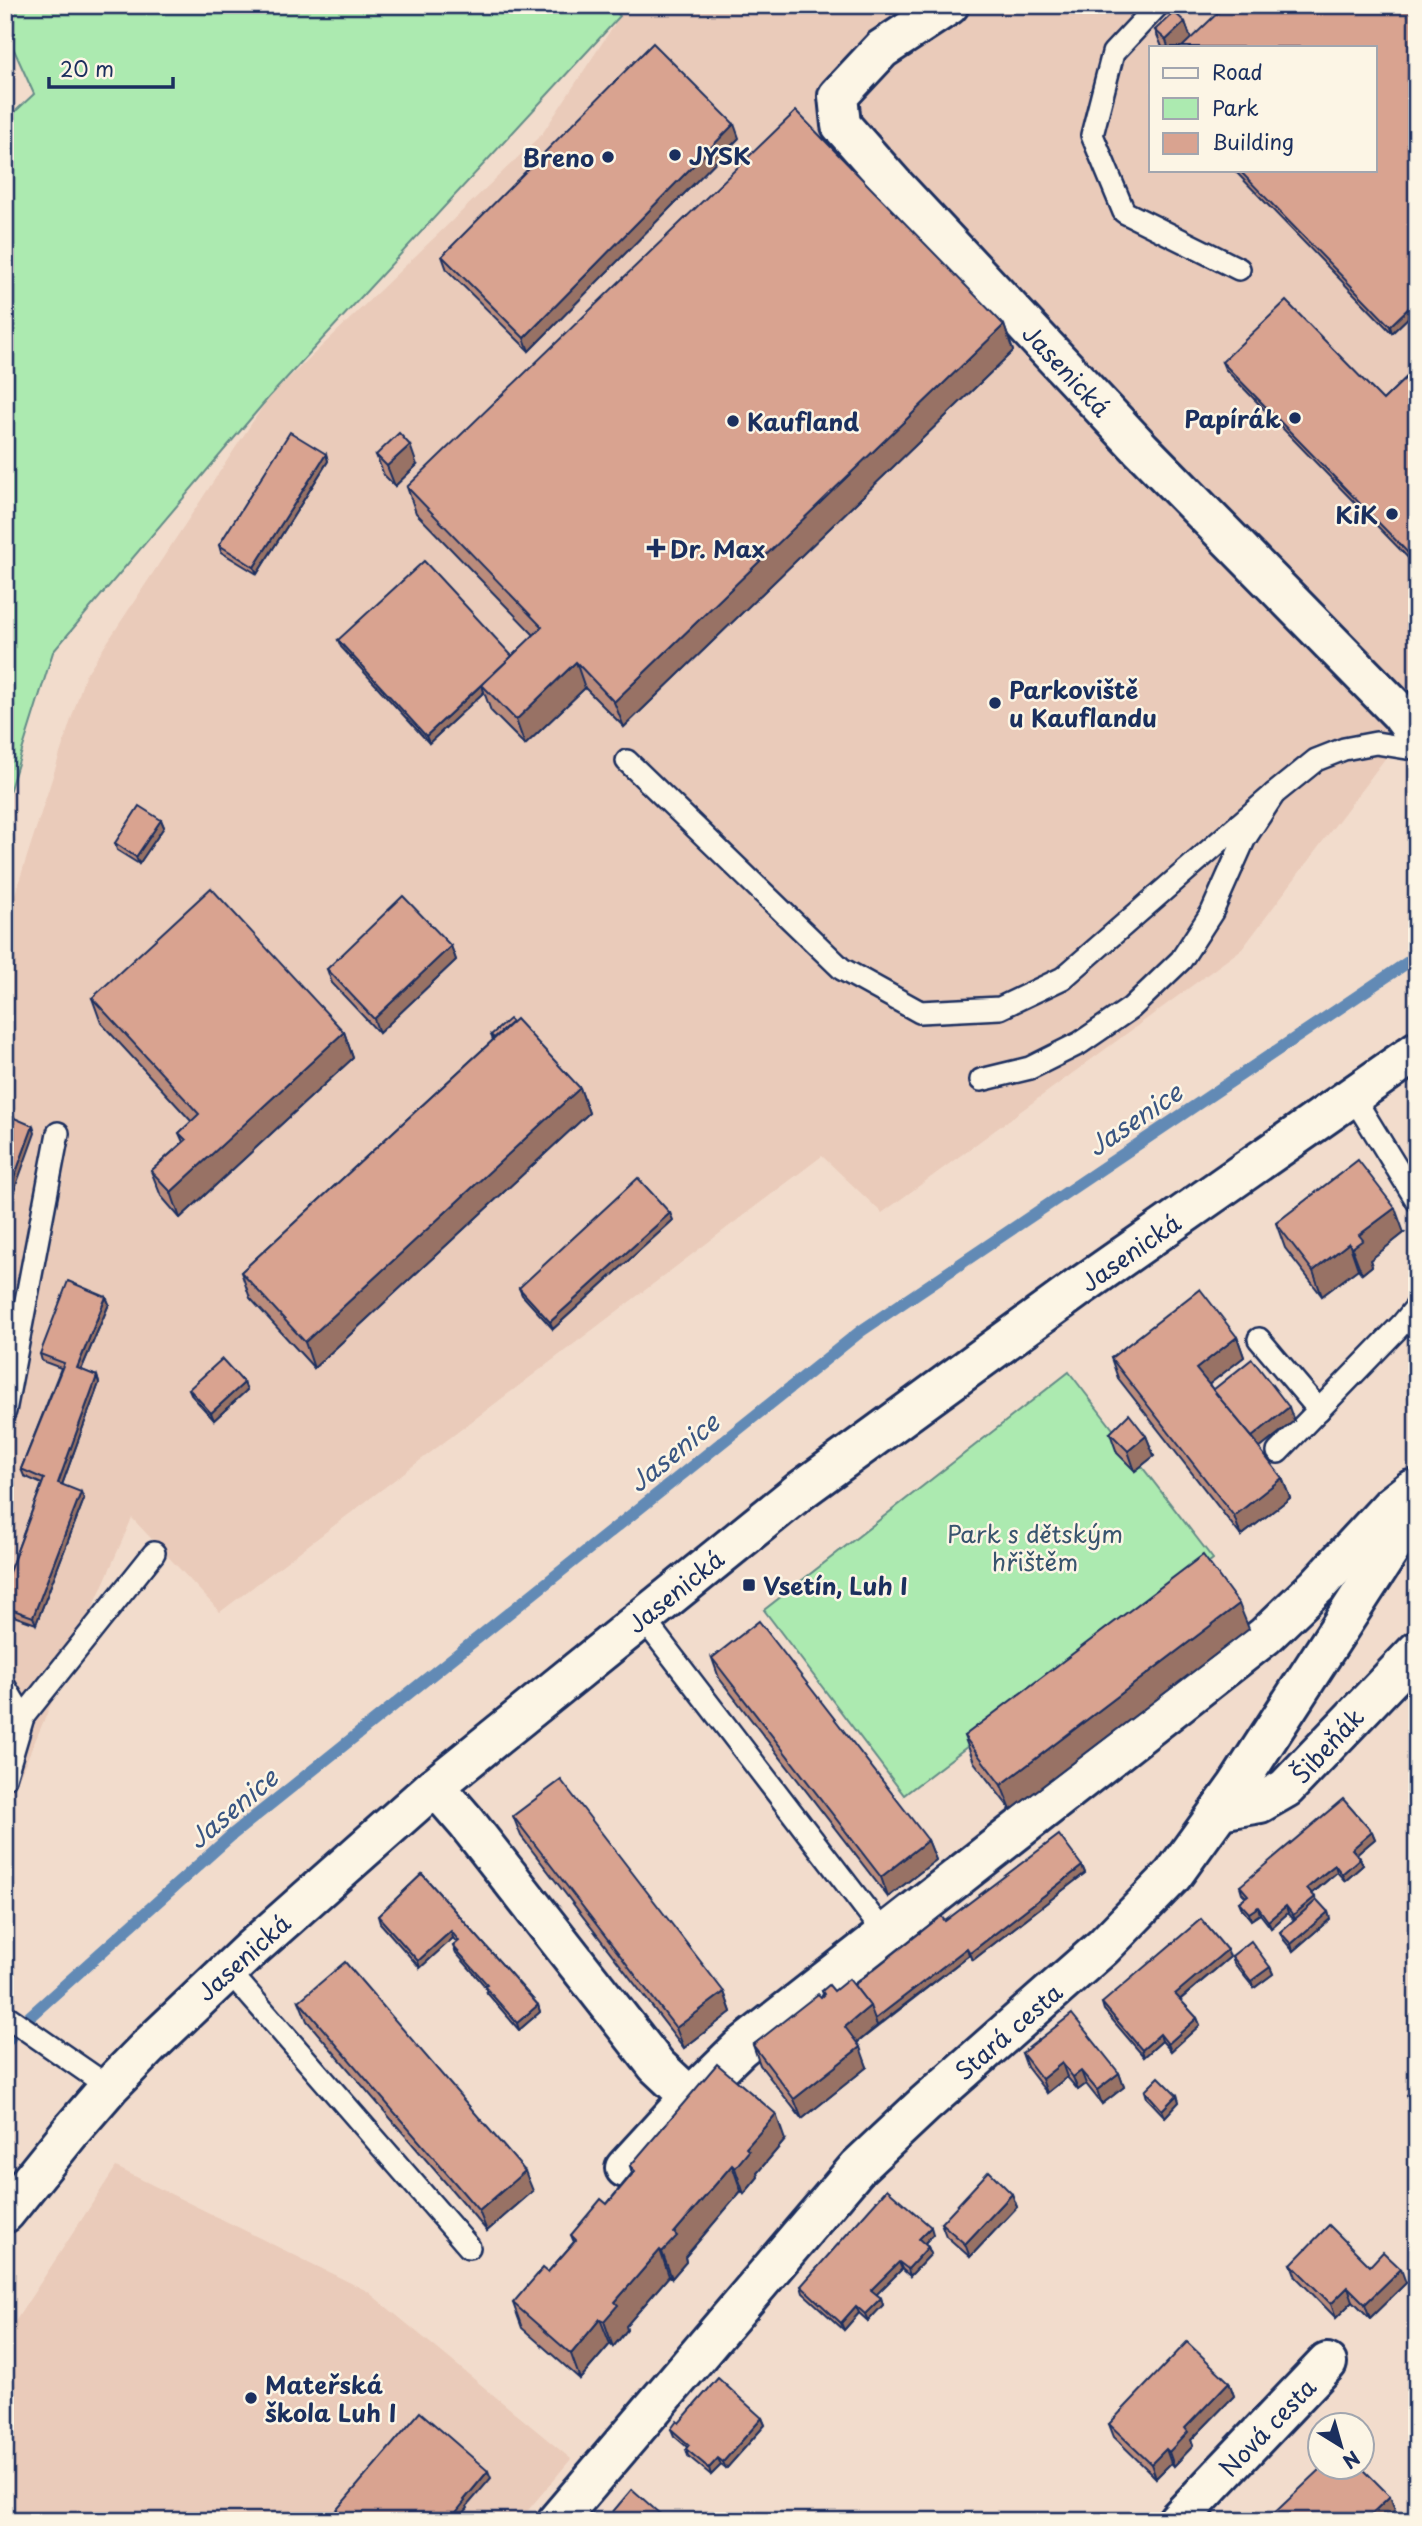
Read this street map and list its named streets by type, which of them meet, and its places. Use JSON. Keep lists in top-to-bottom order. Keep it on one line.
{"streets":{"street":["Jasenická","Šibeňák","Stará cesta","Nová cesta"]},"crossings":[["Šibeňák","Stará cesta"]],"water":["Jasenice"],"parks":["Park s dětským hřištěm"],"places":{"other":["JYSK","Breno","Papírák","Kaufland","KiK","Parkoviště u Kauflandu","Mateřská škola Luh I"],"health":["Dr. Max"],"transit":["Vsetín, Luh I"]},"legend":["Road","Park","Building"],"scale_bar":"20 m","north":"bottom right"}
